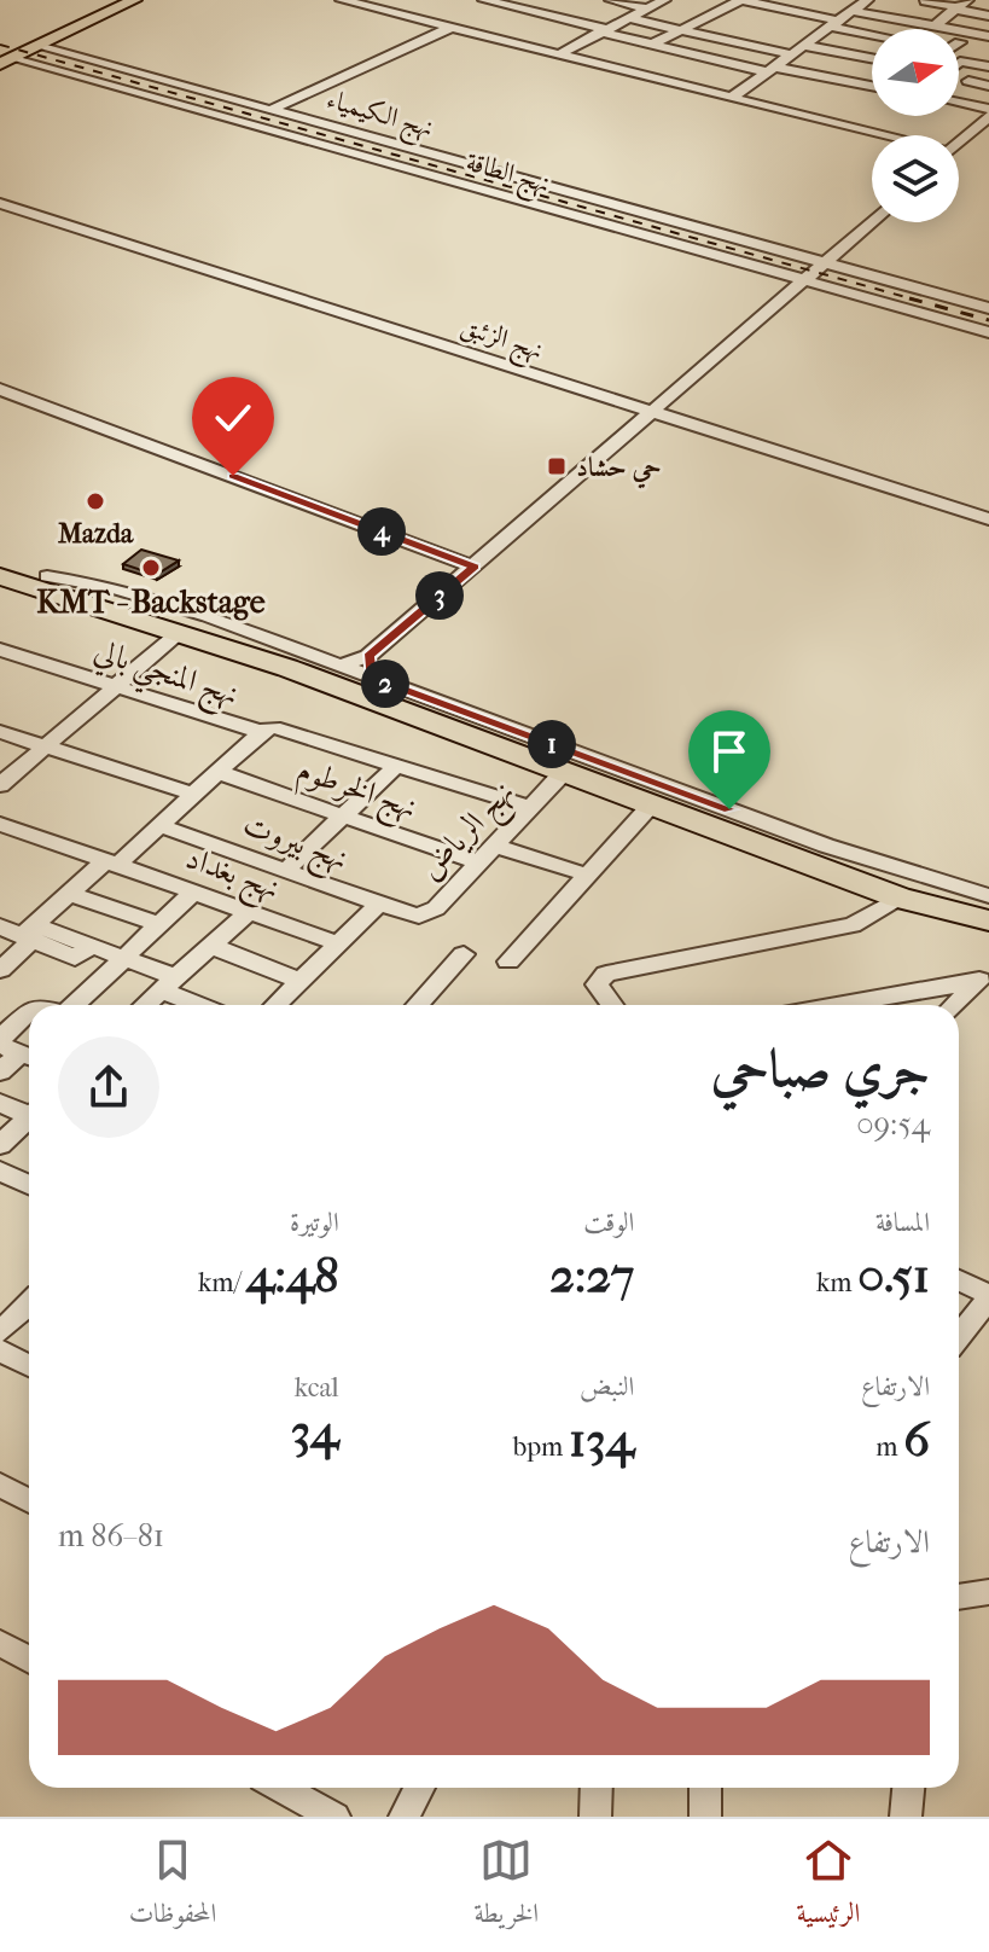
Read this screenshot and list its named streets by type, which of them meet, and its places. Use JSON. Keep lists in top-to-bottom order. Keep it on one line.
{"streets":{"street":["نهج الكيمياء","نهج الطاقة","نهج الزئبق","نهج المنجي بالي","نهج الخرطوم","نهج الرياض","نهج بيروت","نهج بغداد"]},"crossings":[["نهج المنجي بالي","نهج الرياض"],["نهج الخرطوم","نهج الرياض"],["نهج الرياض","نهج بيروت"]],"places":{"transit":["حي حشاد"],"other":["Mazda","KMT - Backstage"]},"north":"right","page":{"pins":["4","3","2","1"],"heading":["جري صباحي","09:54"],"stats":[["المسافة","0.51 km"],["الوقت","2:27"],["الوتيرة","4:48 /km"],["الارتفاع","6 m"],["النبض","134 bpm"],["kcal","34"]],"chart":["الارتفاع","81–86 m"],"tabs":["الرئيسية","الخريطة","المحفوظات"]}}
